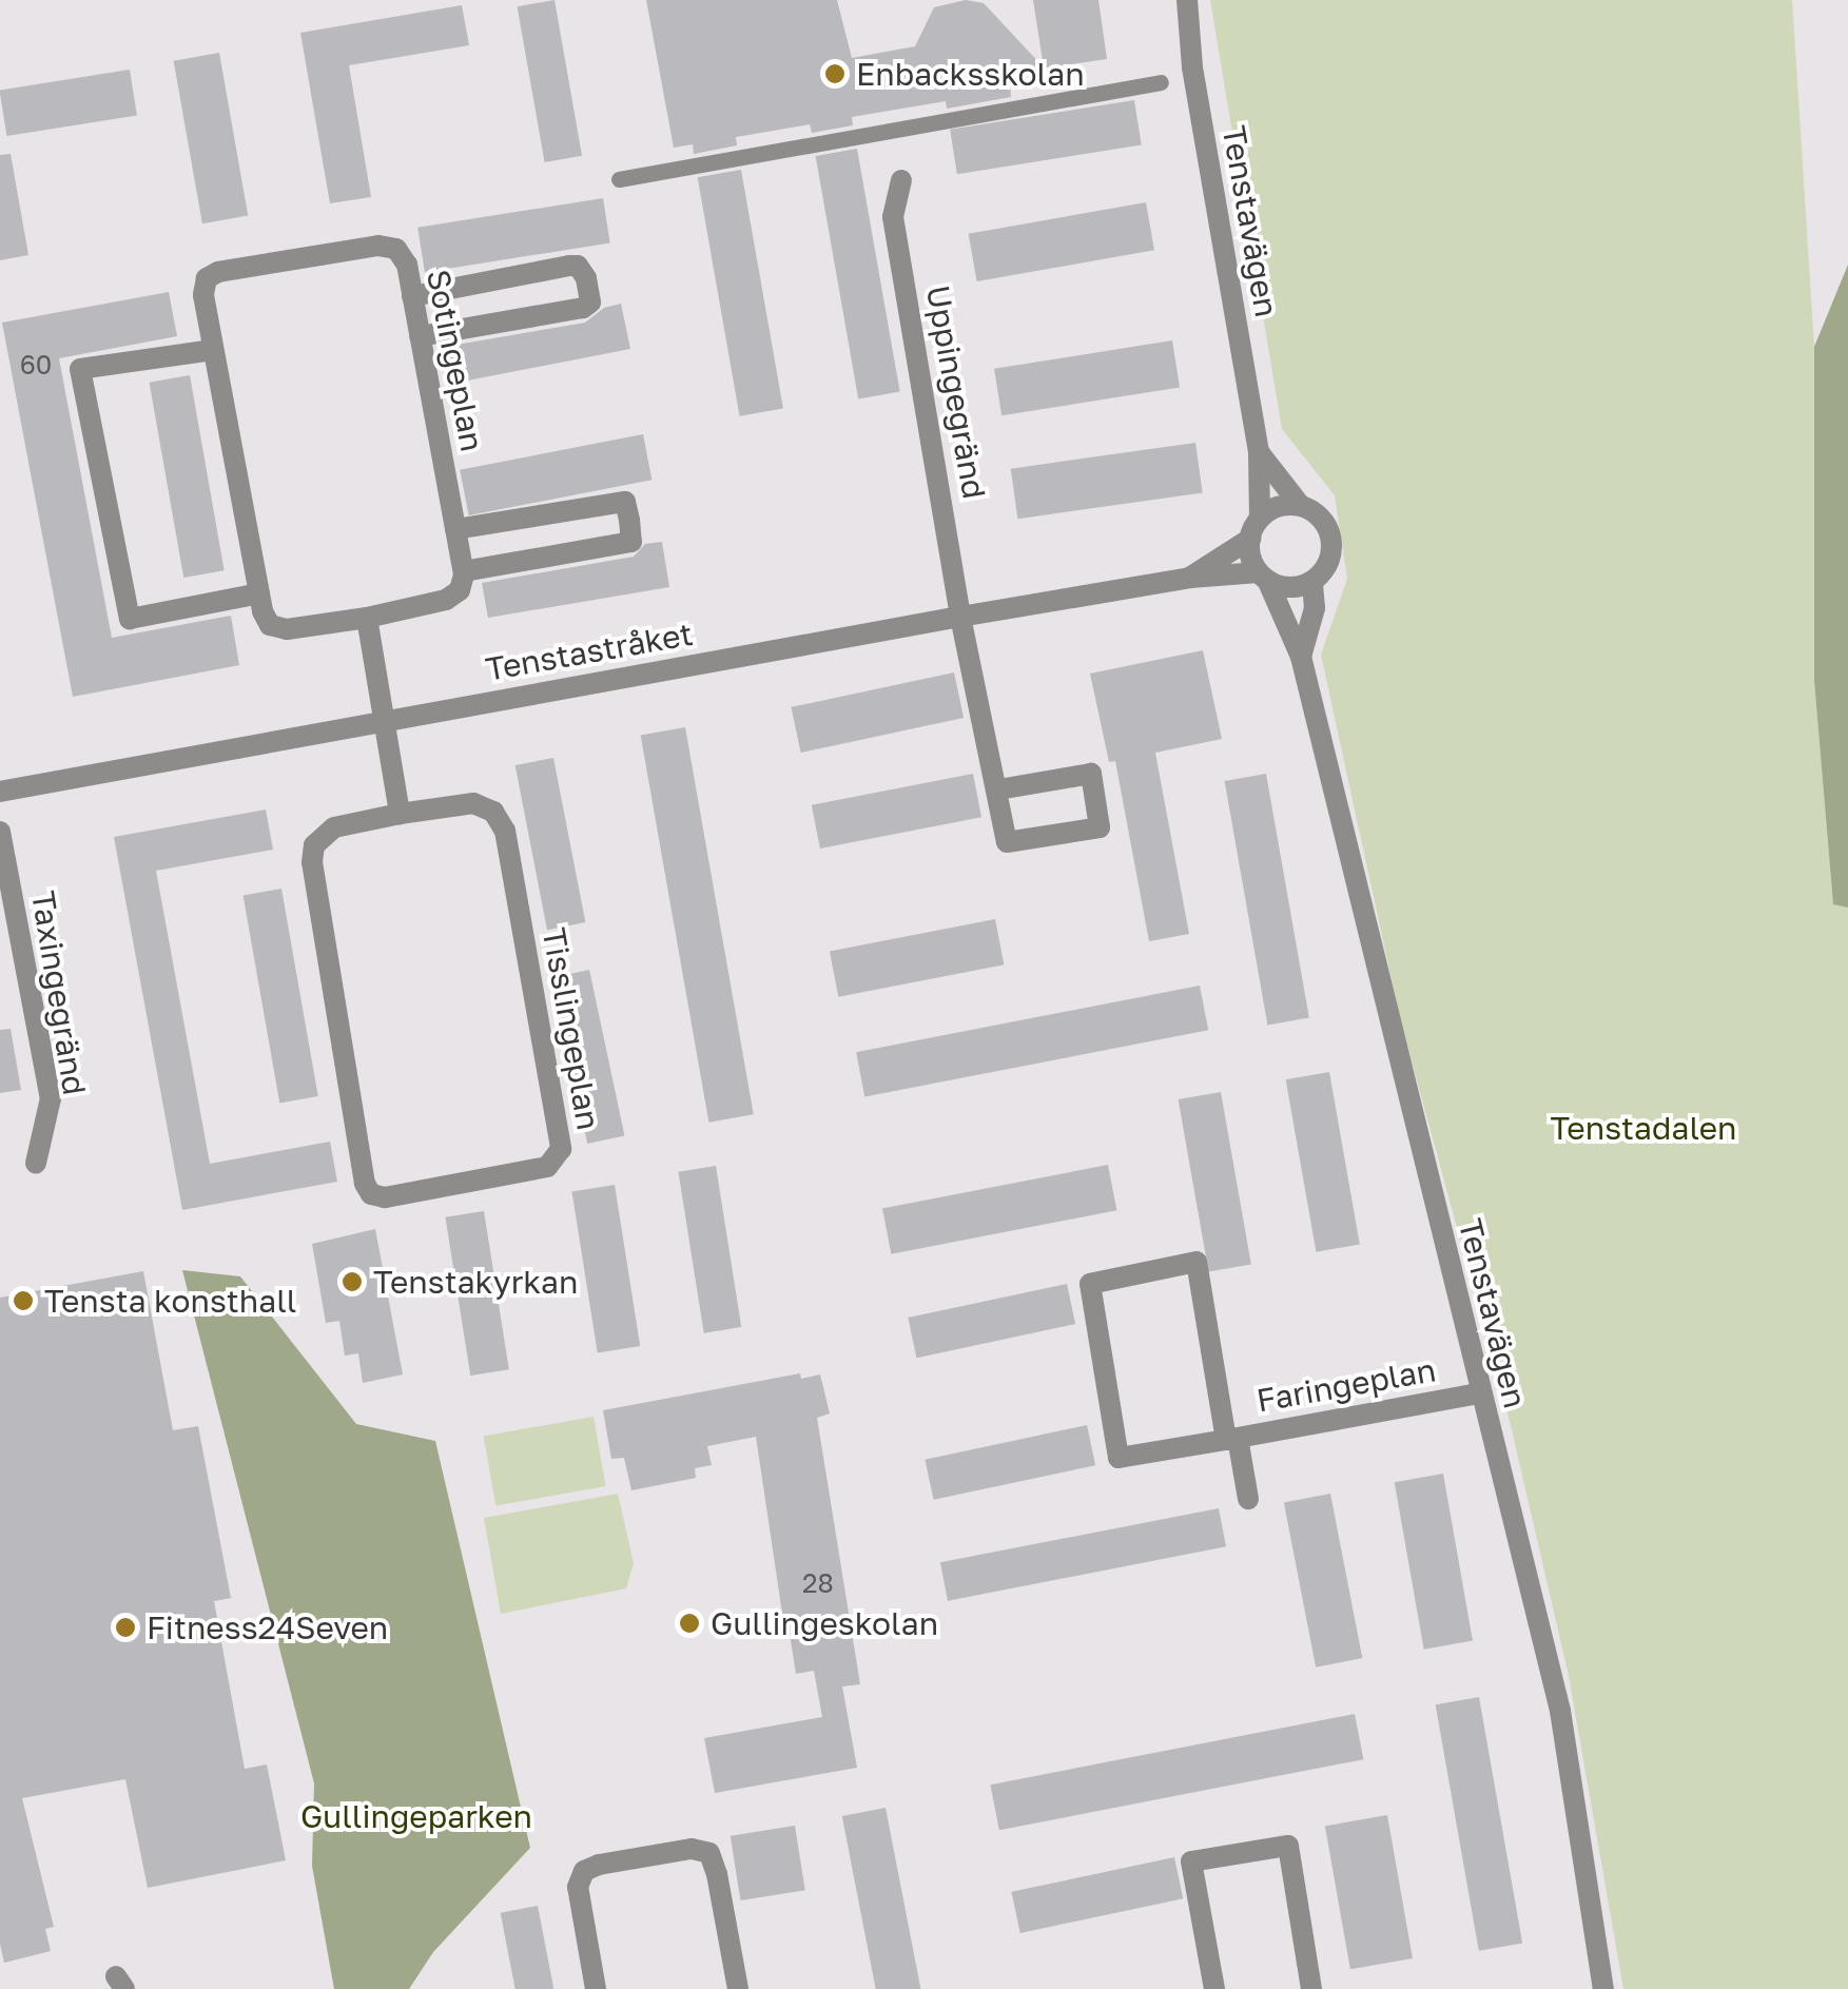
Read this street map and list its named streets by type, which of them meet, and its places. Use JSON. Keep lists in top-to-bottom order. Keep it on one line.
{"streets":{"street":["Tenstavägen","Sotingeplan","Uppingegränd","Tenstastråket","Taxingegränd","Tisslingeplan","Faringeplan"]},"crossings":[["Tenstavägen","Tenstastråket"],["Tenstavägen","Faringeplan"],["Uppingegränd","Tenstastråket"]],"parks":["Tenstadalen","Gullingeparken"],"places":["Enbacksskolan","Tenstakyrkan","Tensta konsthall","Gullingeskolan","Fitness24Seven"],"house_numbers":["60","28"]}
